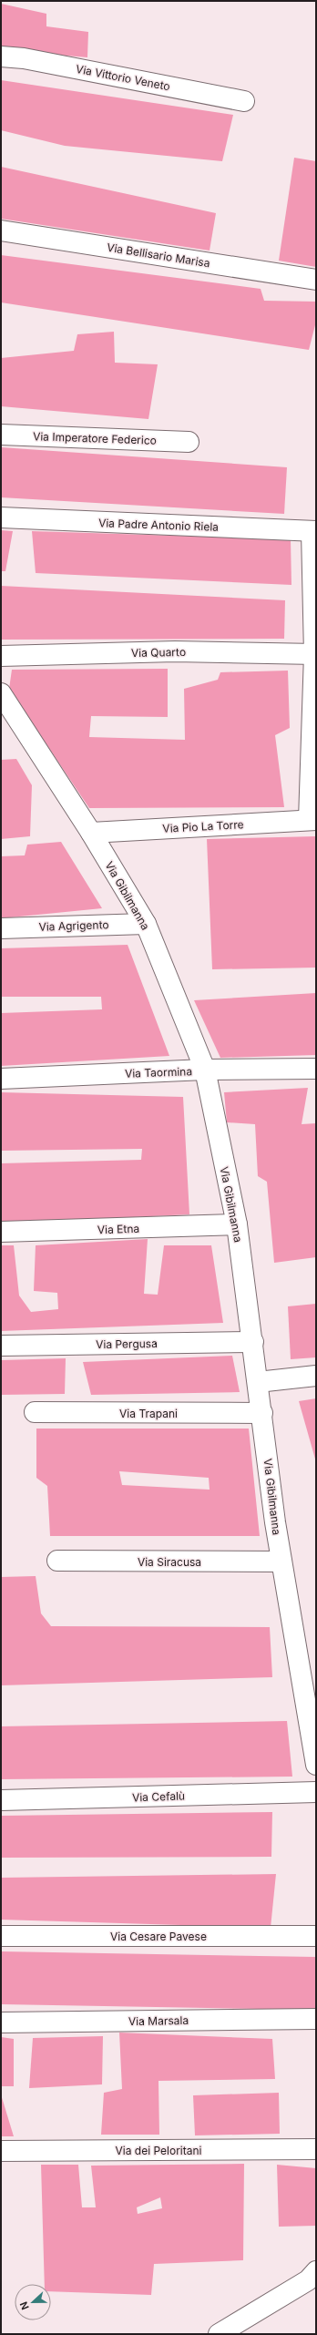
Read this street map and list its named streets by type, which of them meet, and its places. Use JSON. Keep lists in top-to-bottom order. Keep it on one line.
{"streets":{"street":["Via Vittorio Veneto","Via Bellisario Marisa","Via Imperatore Federico","Via Padre Antonio Riela","Via Quarto","Via Pio La Torre","Via Gibilmanna","Via Agrigento","Via Taormina","Via Etna","Via Pergusa","Via Trapani","Via Siracusa","Via Cefalù","Via Cesare Pavese","Via Marsala","Via dei Peloritani"]},"crossings":[["Via Pio La Torre","Via Gibilmanna"],["Via Gibilmanna","Via Agrigento"],["Via Gibilmanna","Via Taormina"],["Via Gibilmanna","Via Etna"],["Via Gibilmanna","Via Pergusa"],["Via Gibilmanna","Via Trapani"],["Via Gibilmanna","Via Siracusa"]],"north":"left"}
